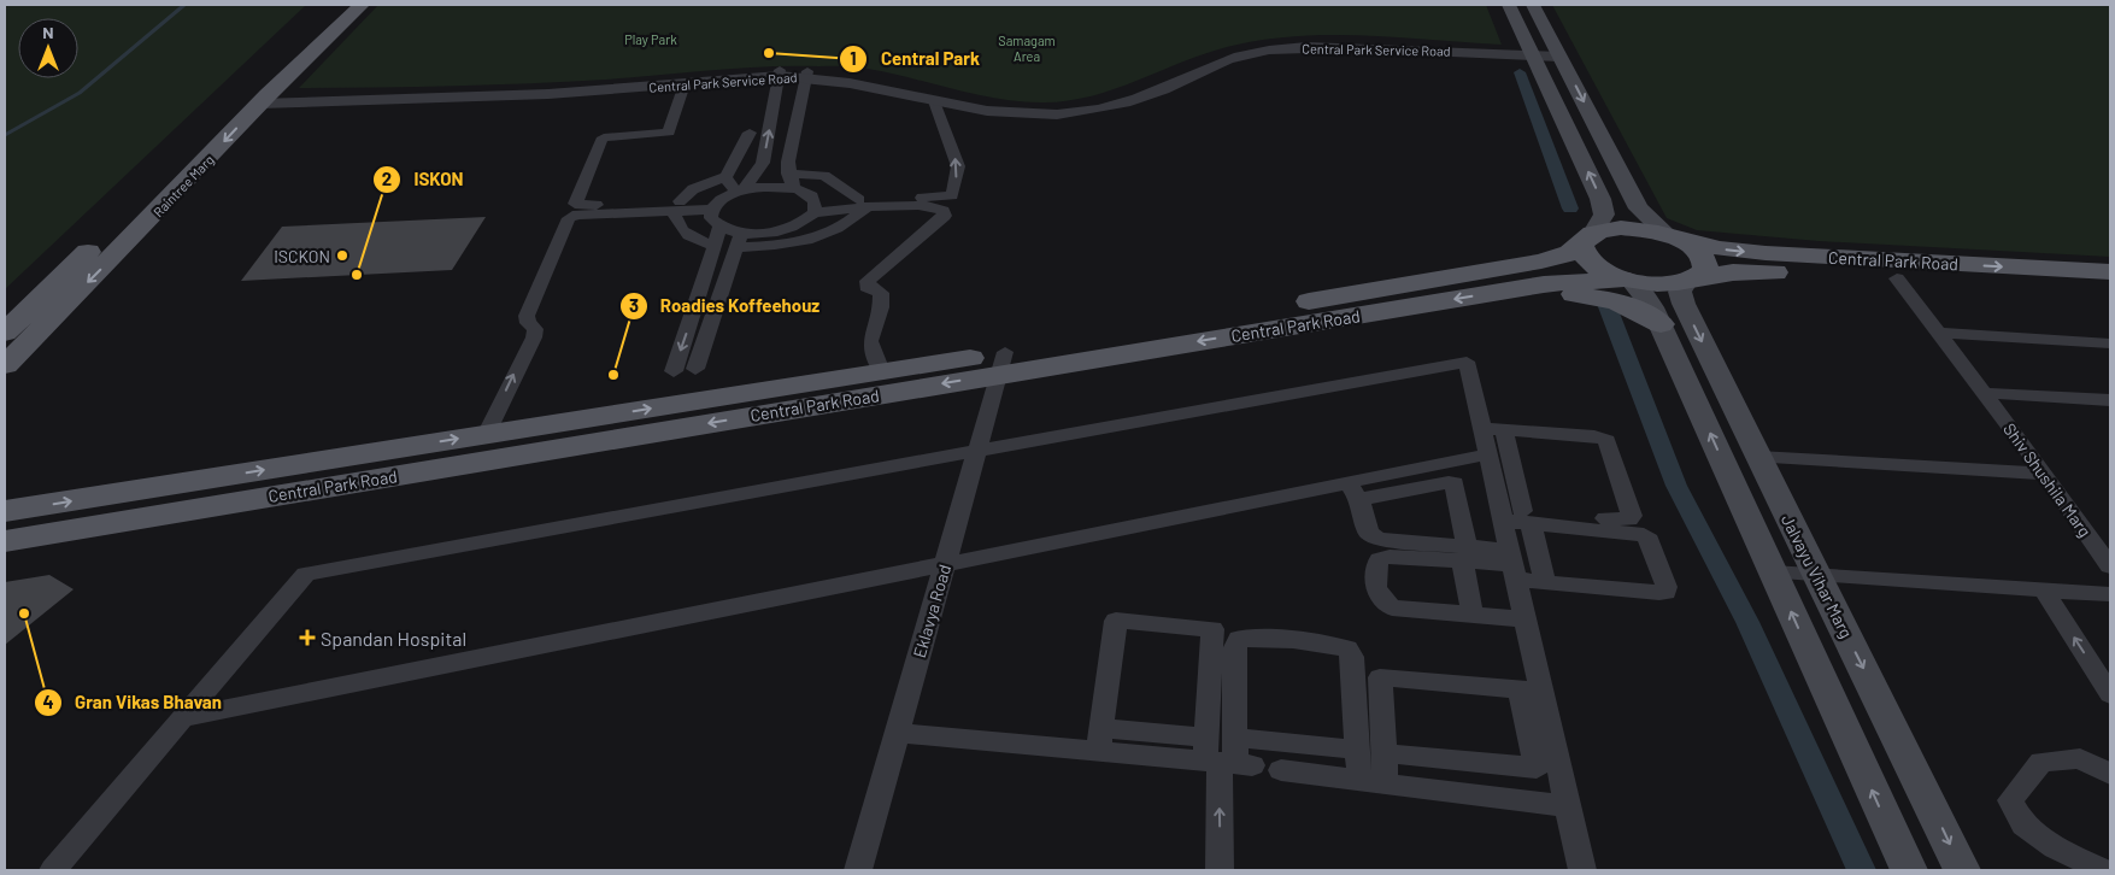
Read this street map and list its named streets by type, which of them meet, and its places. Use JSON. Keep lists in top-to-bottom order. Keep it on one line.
{"streets":{"main road":["Raintree Marg","Central Park Road","Jalvayu Vihar Marg"],"street":["Central Park Service Road","Shiv Shushila Marg","Eklavya Road"]},"crossings":[["Central Park Service Road","Raintree Marg"],["Central Park Road","Shiv Shushila Marg"],["Central Park Road","Jalvayu Vihar Marg"],["Central Park Road","Eklavya Road"]],"parks":["Play Park","Samagam Area"],"places":{"other":["Central Park","ISCKON","ISKON","Roadies Koffeehouz","Gran Vikas Bhavan"],"health":["Spandan Hospital"]},"north":"top"}
